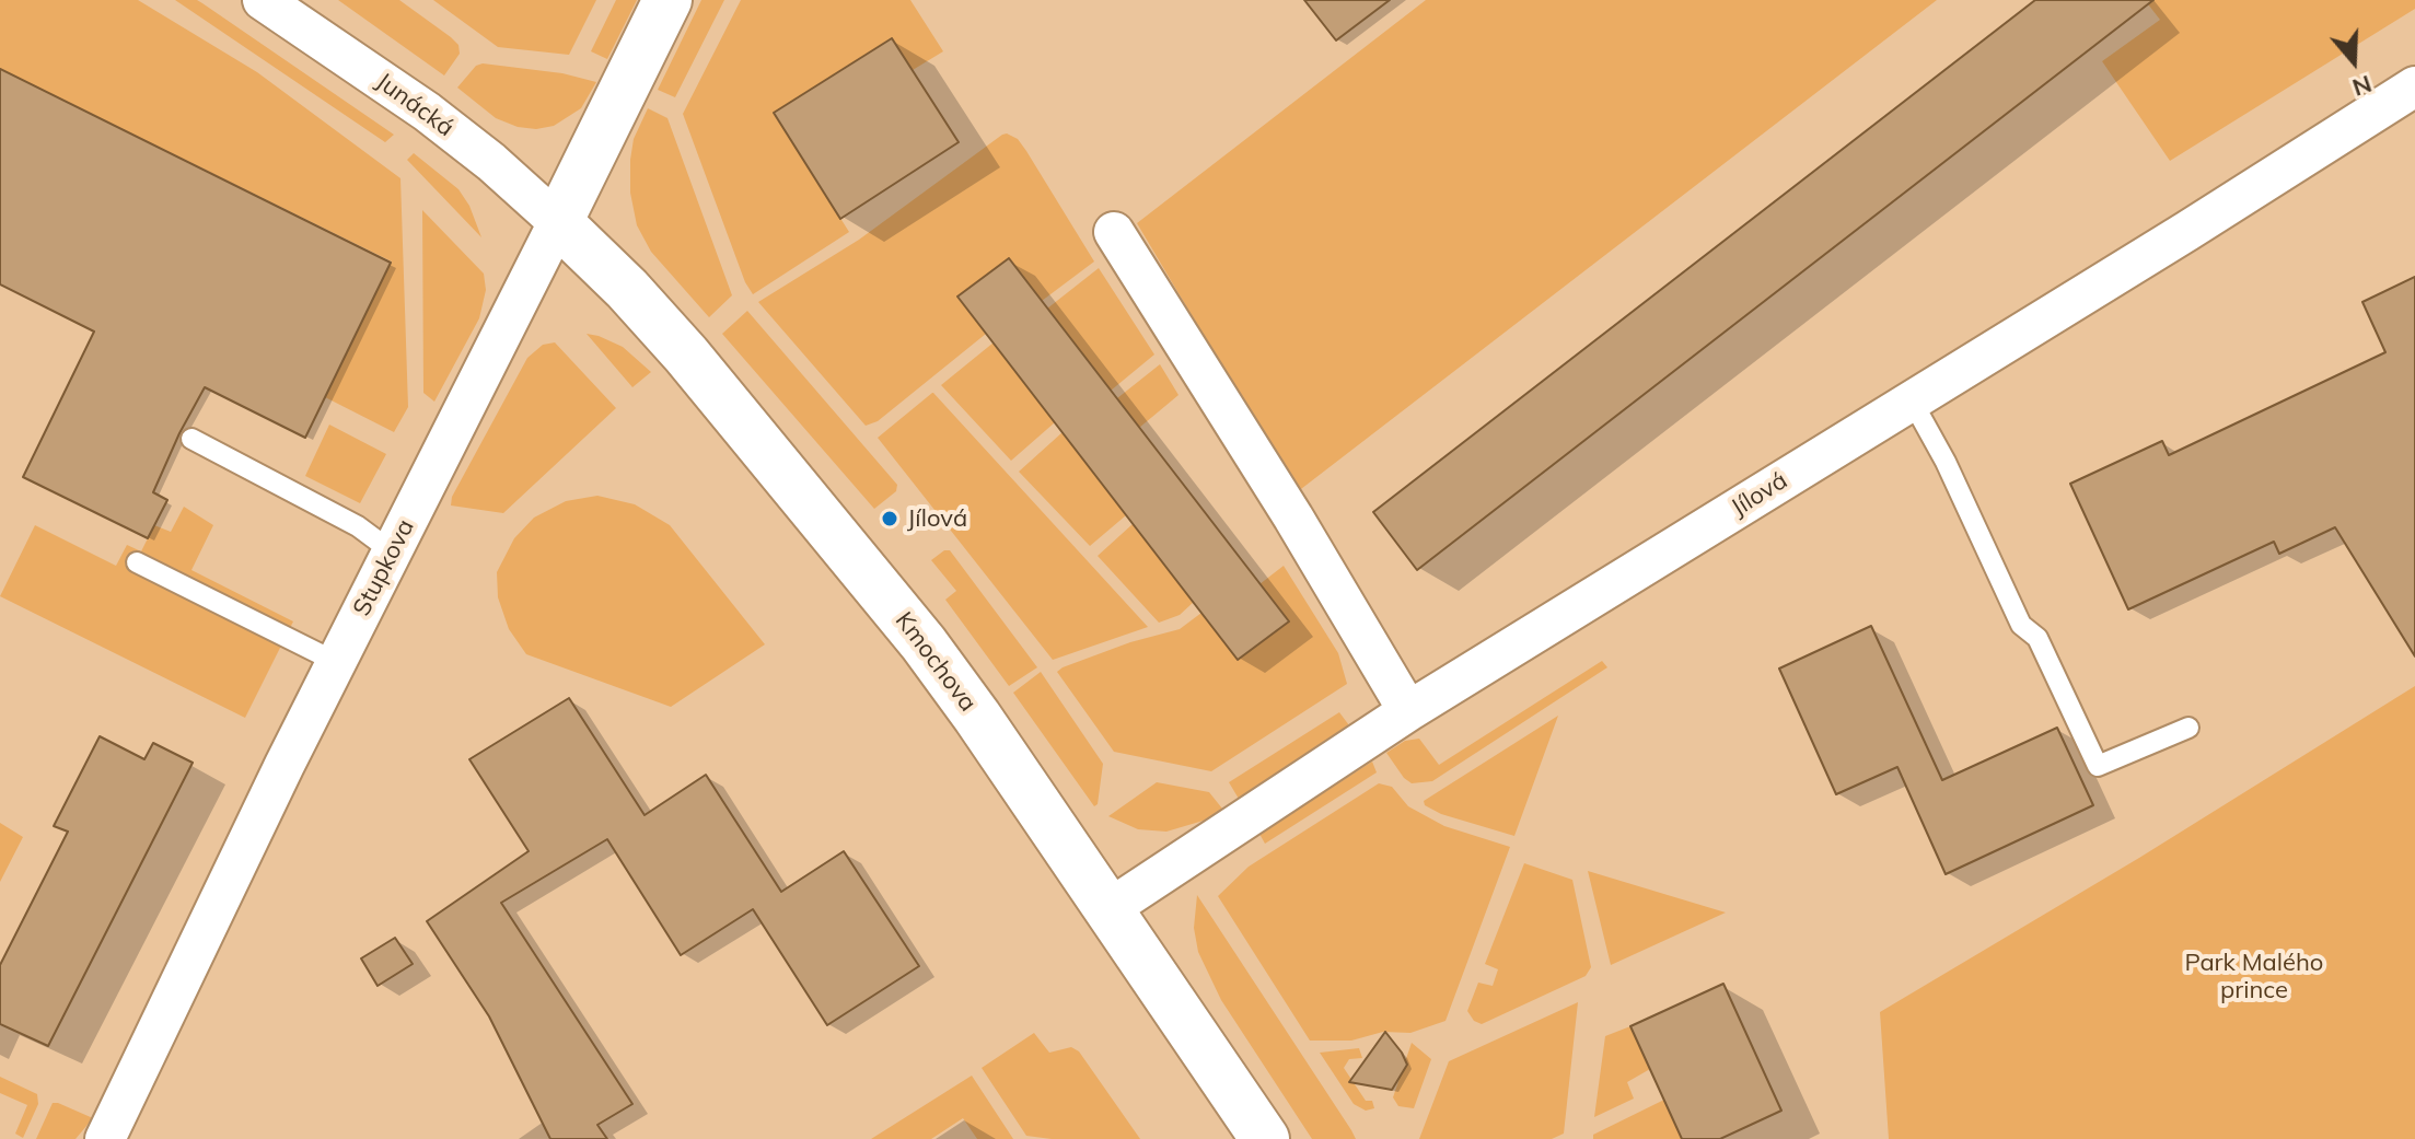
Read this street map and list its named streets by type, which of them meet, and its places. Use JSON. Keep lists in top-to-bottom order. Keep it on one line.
{"streets":{"street":["Junácká","Jílová","Stupkova","Kmochova"]},"crossings":[["Junácká","Stupkova"],["Junácká","Kmochova"],["Jílová","Kmochova"],["Stupkova","Kmochova"]],"parks":["Park Malého prince"],"places":["Jílová"],"north":"bottom"}
